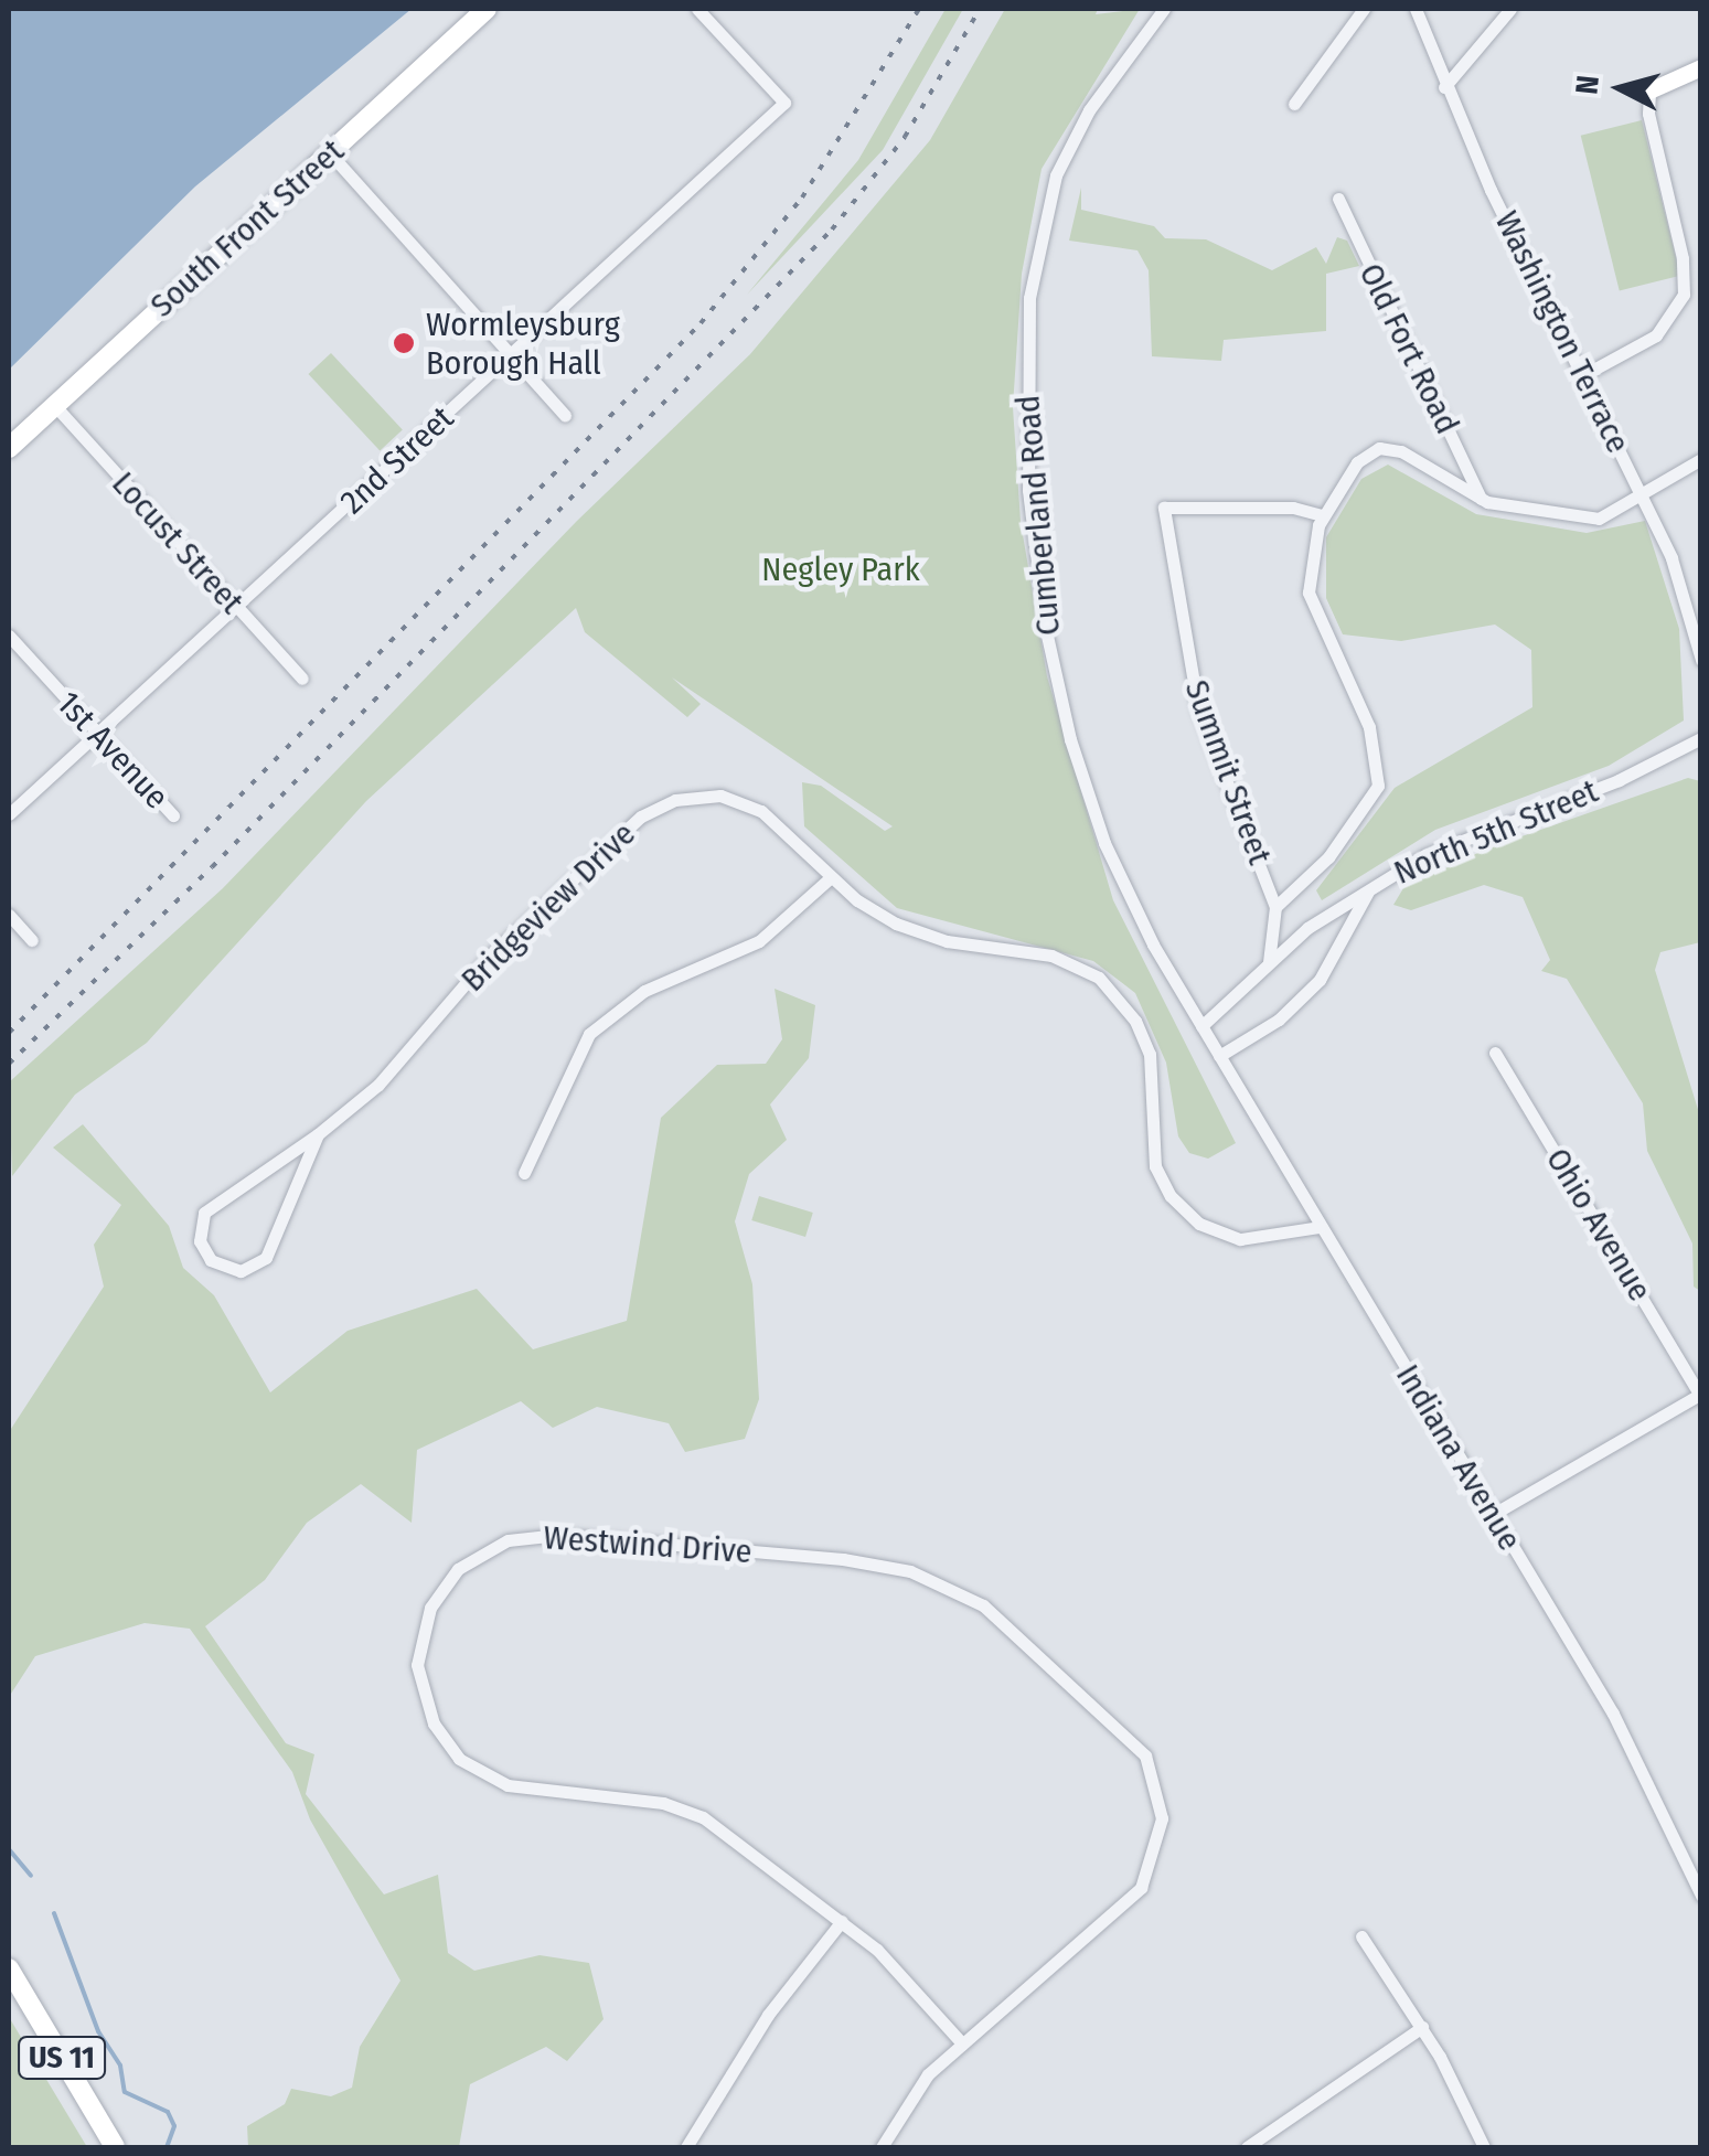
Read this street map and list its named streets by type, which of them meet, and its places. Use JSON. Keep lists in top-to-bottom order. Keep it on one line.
{"streets":{"main road":["South Front Street","US 11"],"street":["Washington Terrace","Old Fort Road","2nd Street","Cumberland Road","Locust Street","1st Avenue","Summit Street","North 5th Street","Bridgeview Drive","Ohio Avenue","Indiana Avenue","Westwind Drive"]},"crossings":[["South Front Street","Locust Street"],["2nd Street","Locust Street"],["2nd Street","1st Avenue"],["Cumberland Road","North 5th Street"],["Cumberland Road","Indiana Avenue"],["North 5th Street","Indiana Avenue"],["Bridgeview Drive","Indiana Avenue"]],"parks":["Negley Park"],"places":["Wormleysburg Borough Hall"],"north":"left"}
